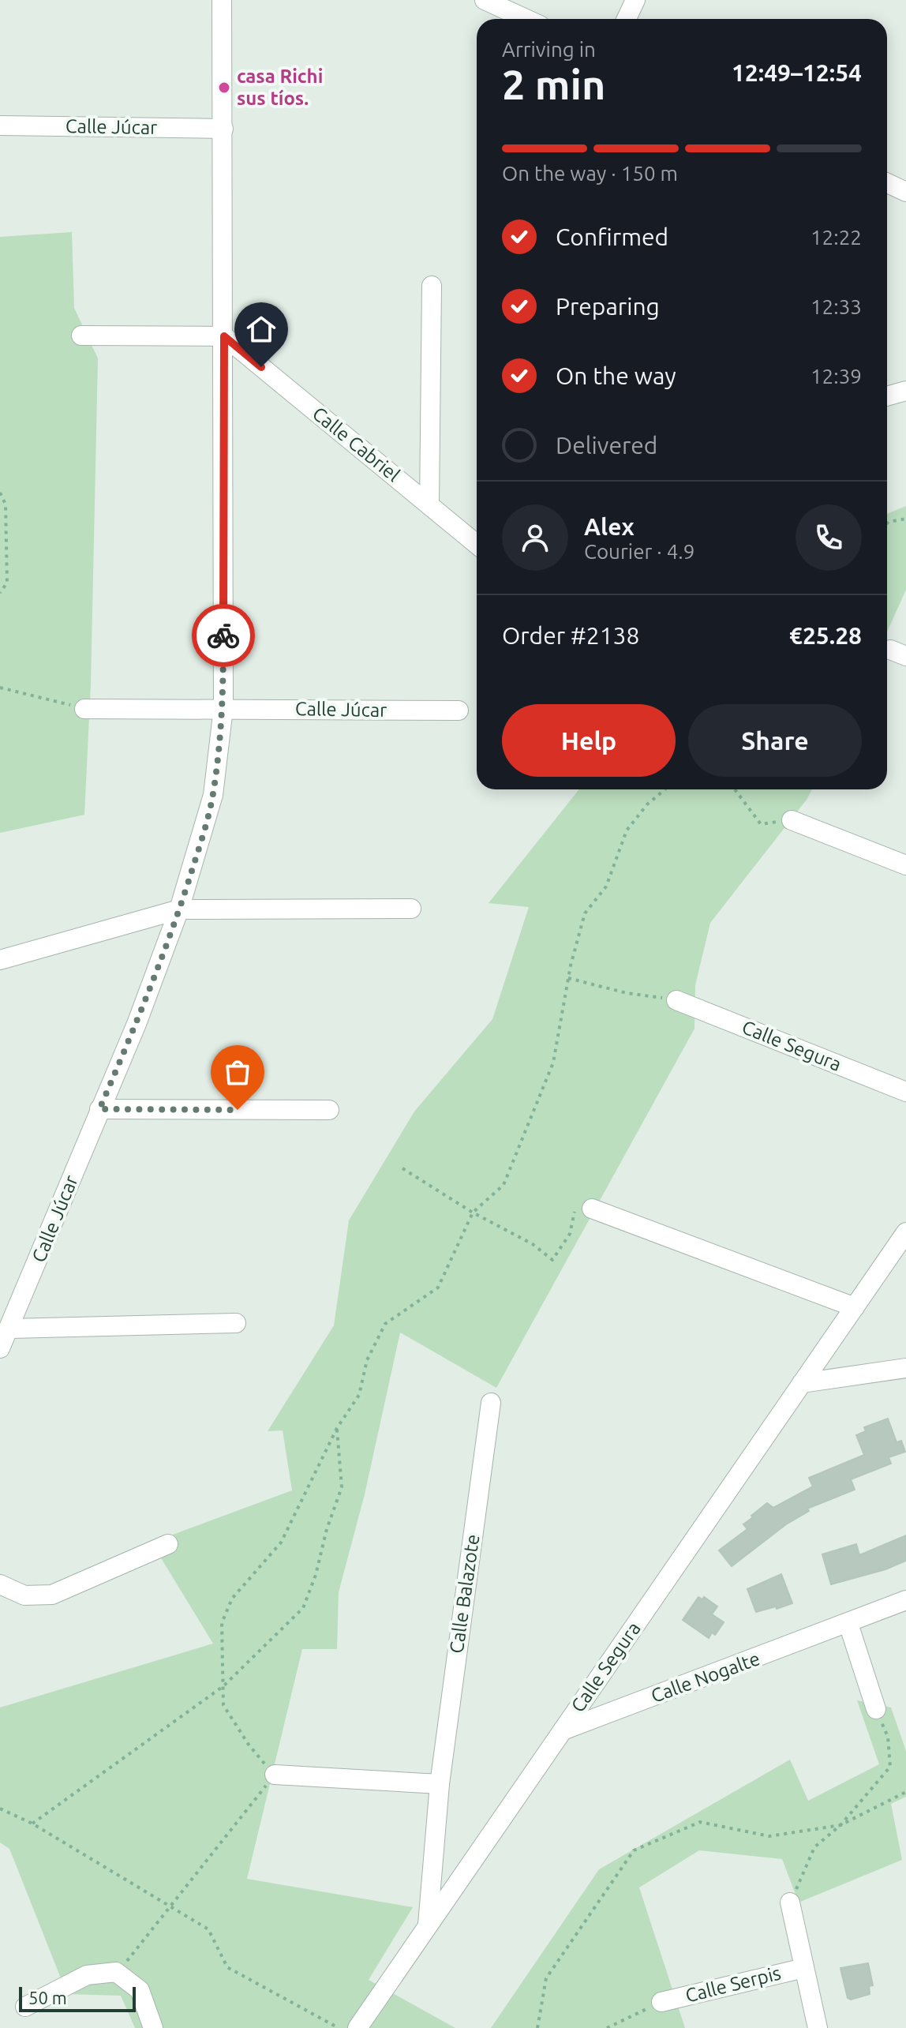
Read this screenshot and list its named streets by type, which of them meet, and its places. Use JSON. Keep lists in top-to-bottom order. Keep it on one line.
{"streets":{"street":["Calle Júcar","Calle Cabriel","Calle Segura","Calle Balazote","Calle Nogalte","Calle Serpis"]},"crossings":[["Calle Júcar","Calle Cabriel"],["Calle Segura","Calle Balazote"],["Calle Segura","Calle Nogalte"]],"places":["casa Richi sus tíos."],"scale_bar":"50 m","page":{"heading":["2 min","Arriving in","12:49–12:54"],"panel":["Alex","Courier · 4.9","Order #2138","€25.28"],"bar":"On the way · 150 m","list":[["Confirmed","12:22"],["Preparing","12:33"],["On the way","12:39"],"Delivered"],"buttons":["Help","Share"],"scale":"50 m"}}
